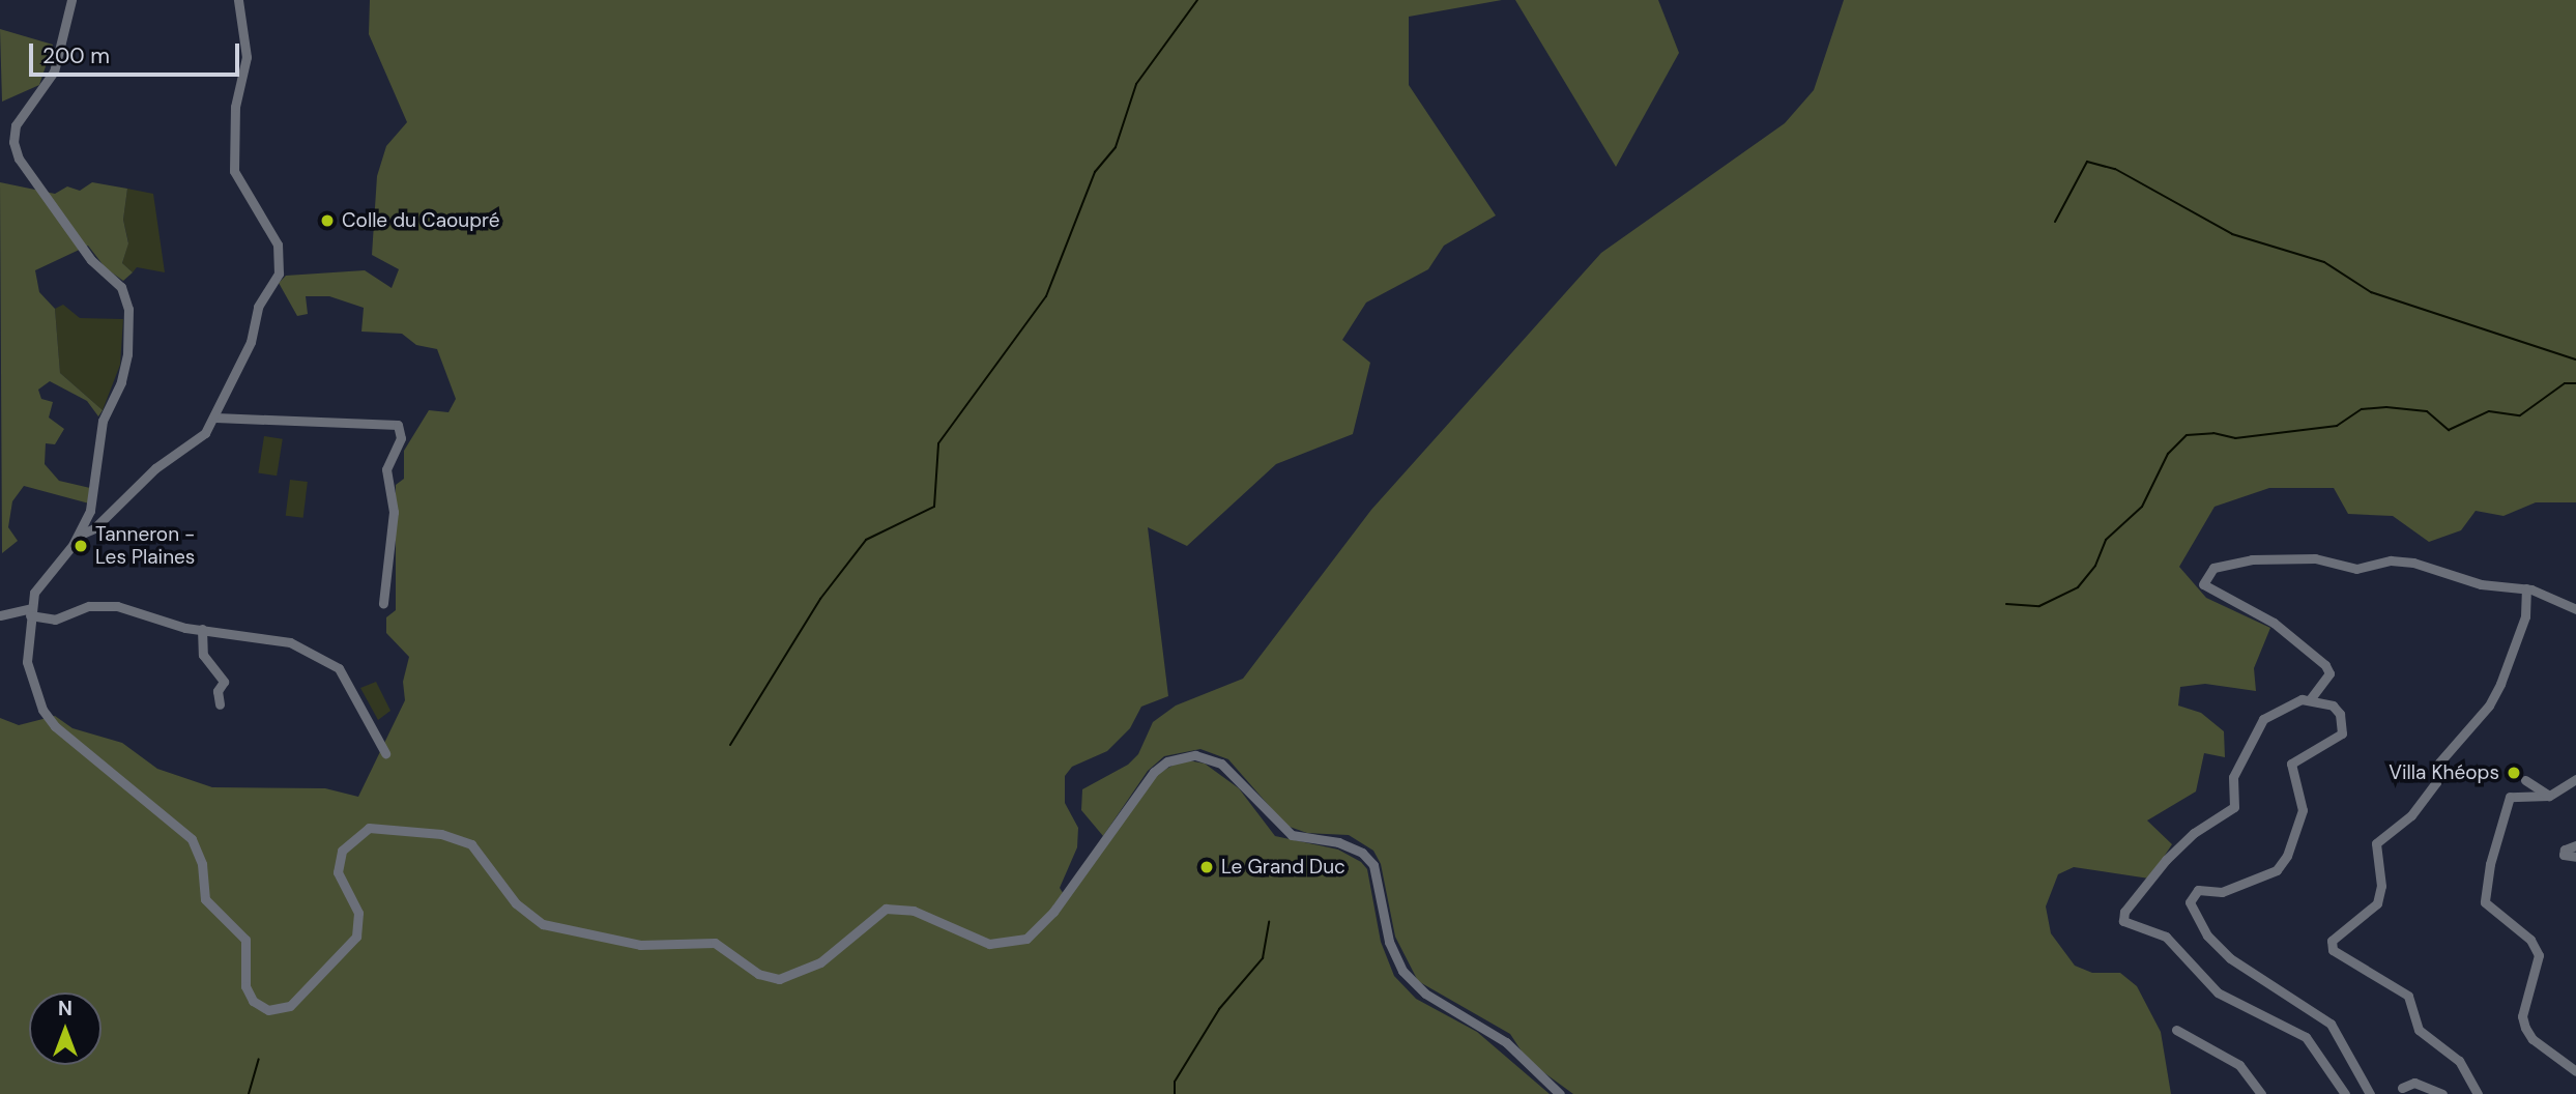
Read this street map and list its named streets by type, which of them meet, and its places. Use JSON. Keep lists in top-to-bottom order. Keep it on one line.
{"places":["Colle du Caoupré","Tanneron - Les Plaines","Villa Khéops","Le Grand Duc"],"scale_bar":"200 m","north":"top"}
